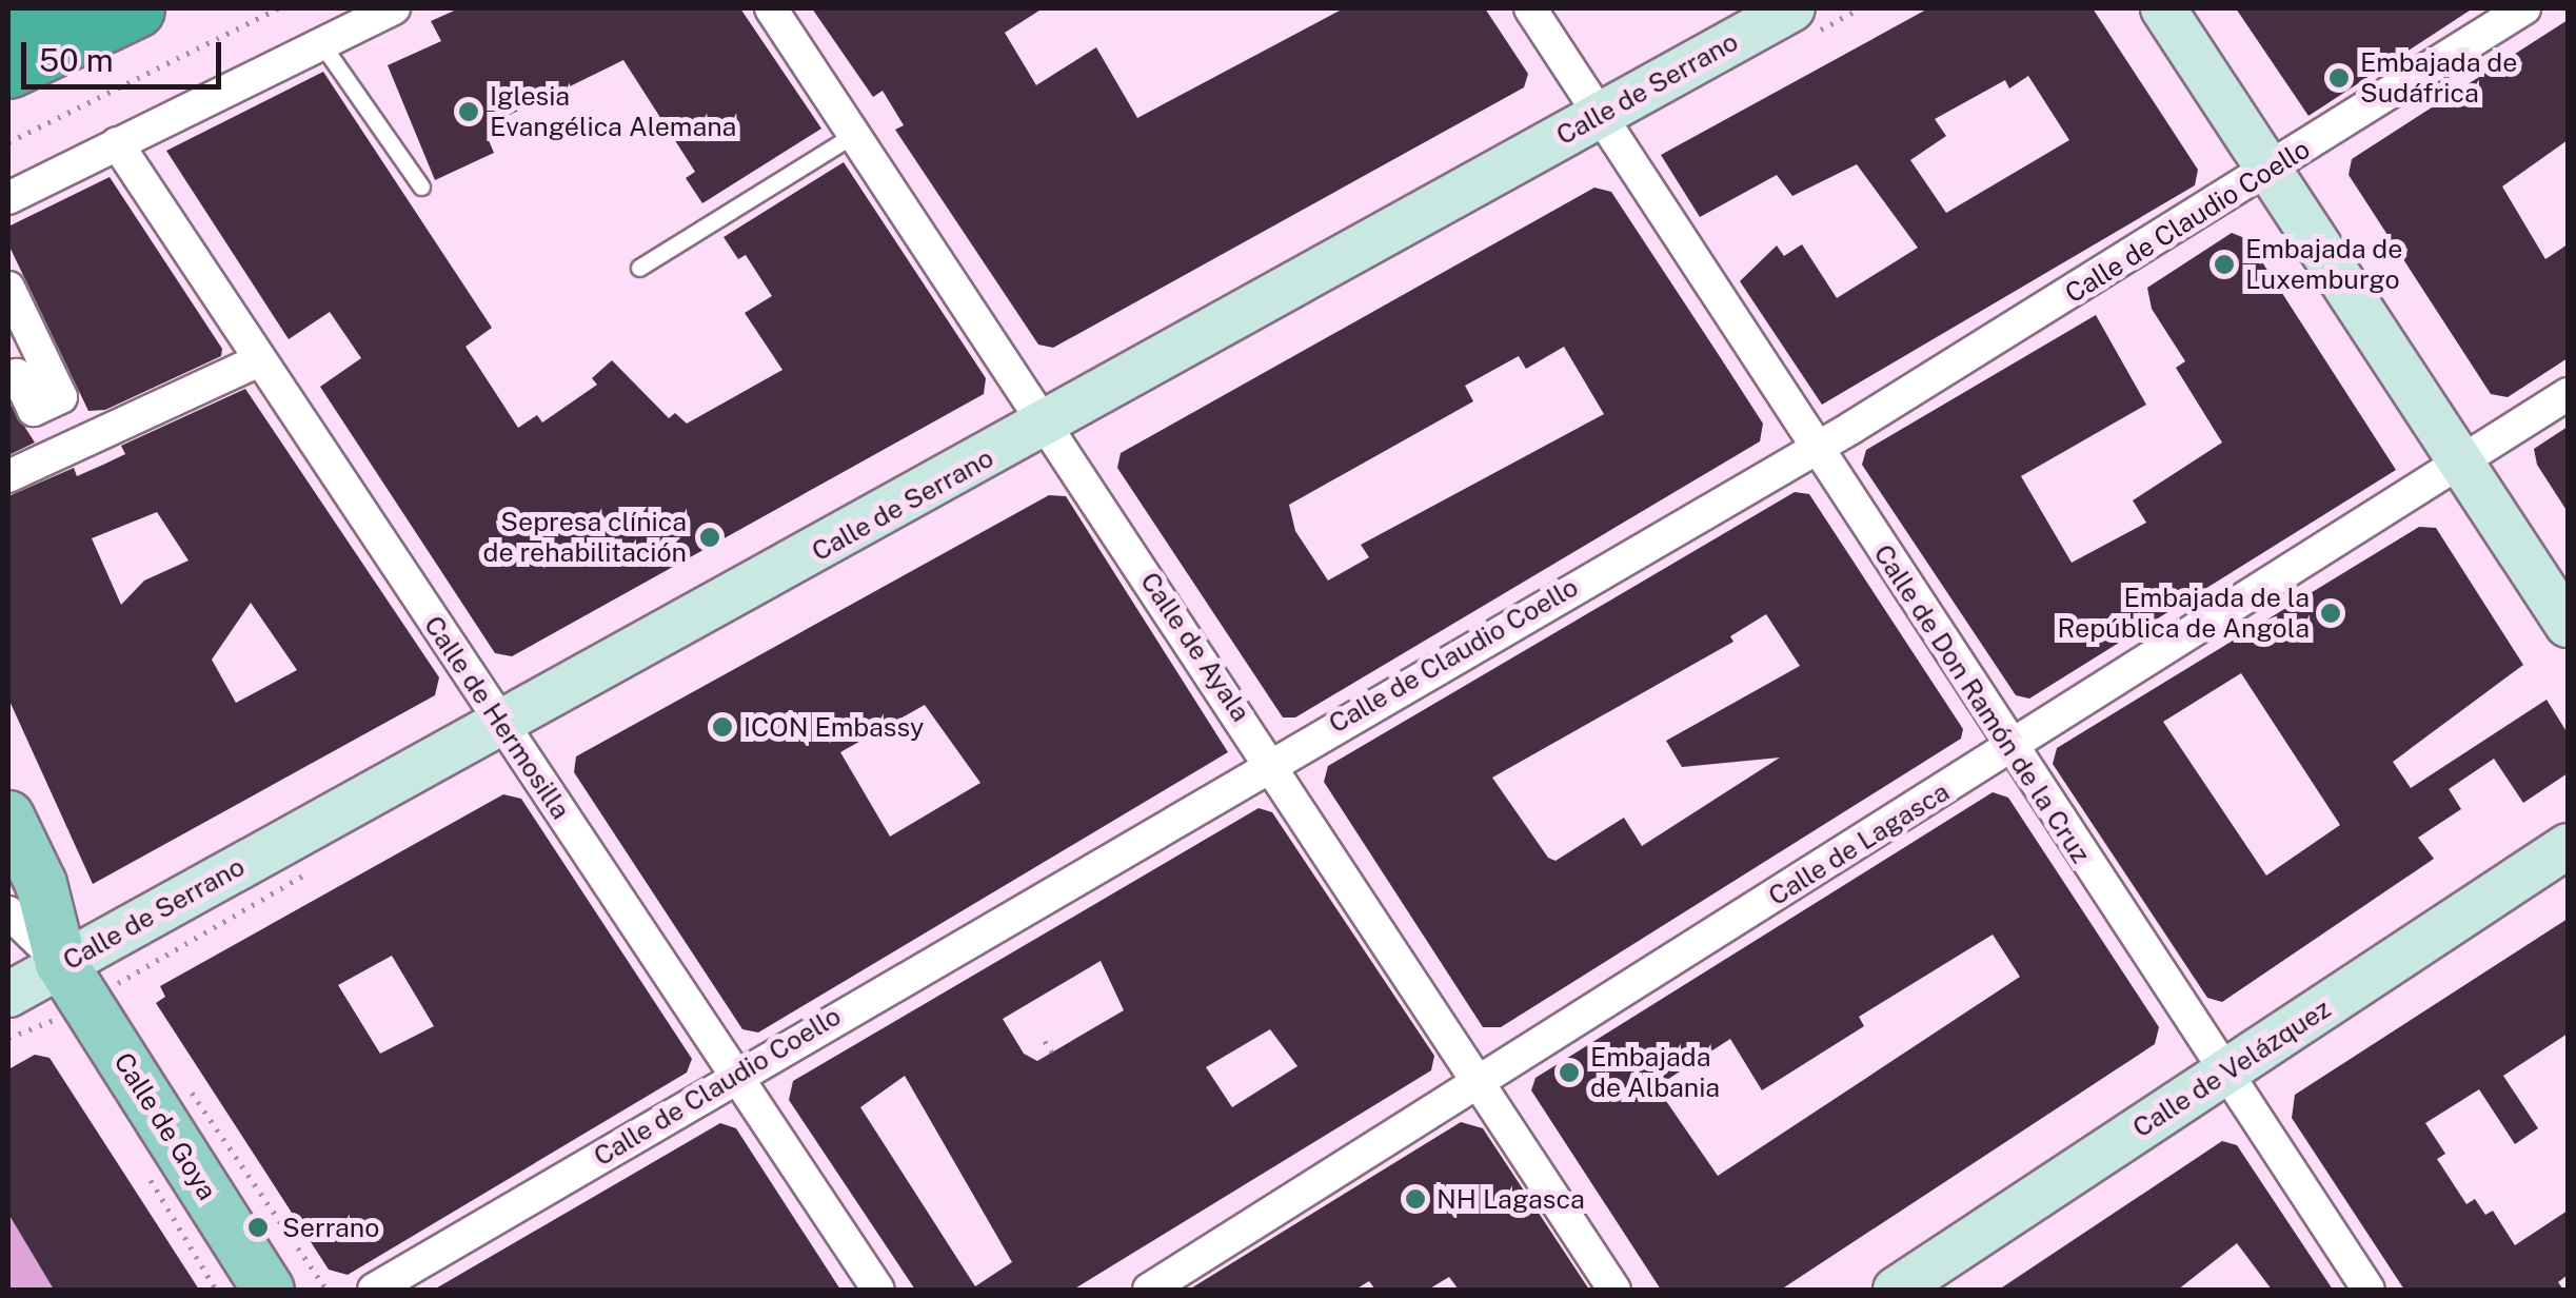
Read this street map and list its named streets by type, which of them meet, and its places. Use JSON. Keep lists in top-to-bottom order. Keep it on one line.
{"streets":{"main road":["Calle de Serrano","Calle de Velázquez","Calle de Goya"],"street":["Calle de Claudio Coello","Calle de Ayala","Calle de Don Ramón de la Cruz","Calle de Hermosilla","Calle de Lagasca"]},"crossings":[["Calle de Serrano","Calle de Ayala"],["Calle de Serrano","Calle de Don Ramón de la Cruz"],["Calle de Serrano","Calle de Hermosilla"],["Calle de Serrano","Calle de Goya"],["Calle de Claudio Coello","Calle de Ayala"],["Calle de Claudio Coello","Calle de Don Ramón de la Cruz"],["Calle de Claudio Coello","Calle de Hermosilla"],["Calle de Ayala","Calle de Lagasca"],["Calle de Don Ramón de la Cruz","Calle de Lagasca"],["Calle de Don Ramón de la Cruz","Calle de Velázquez"]],"places":["Embajada de Sudáfrica","Iglesia Evangélica Alemana","Embajada de Luxemburgo","Sepresa clínica de rehabilitación","Embajada de la República de Angola","ICON Embassy","Embajada de Albania","NH Lagasca","Serrano"],"scale_bar":"50 m"}
